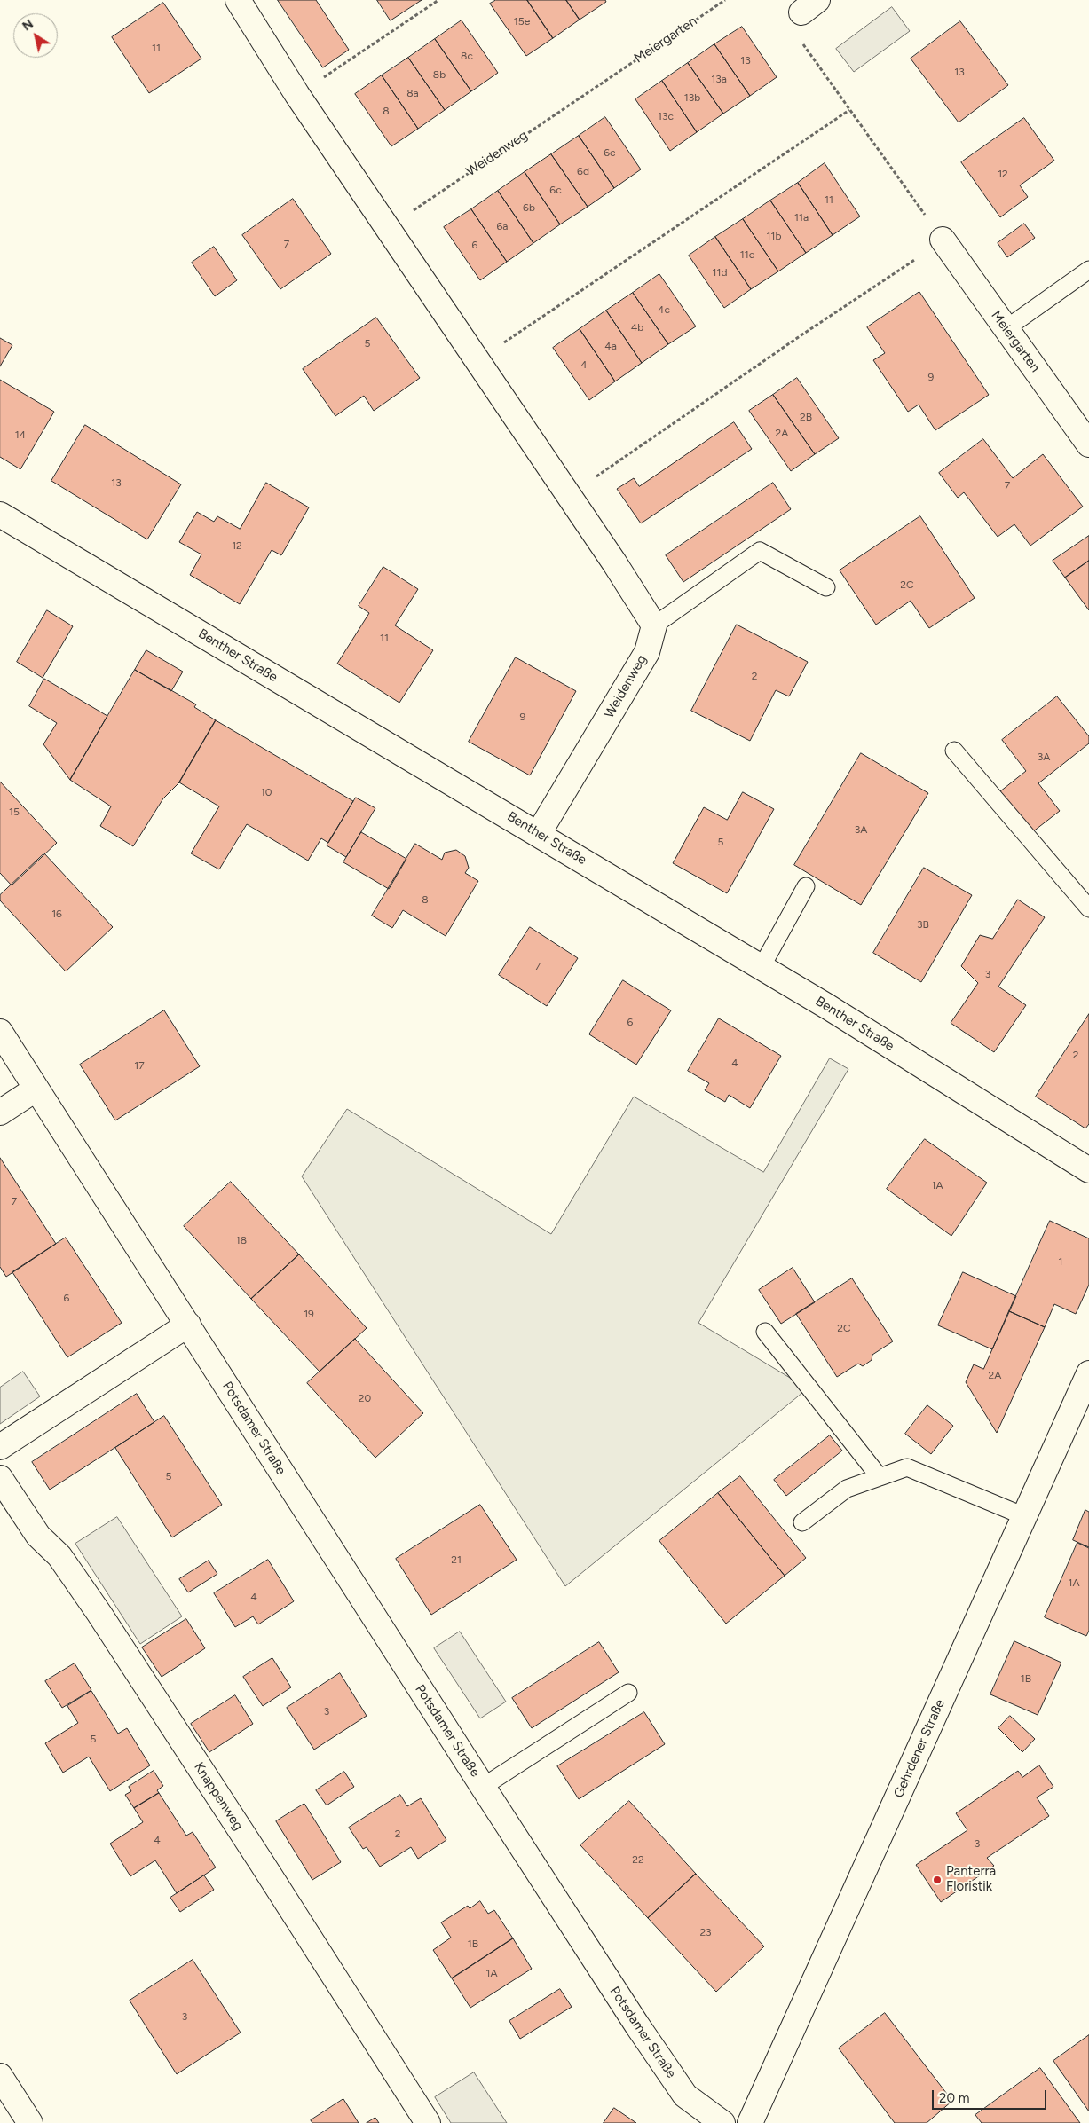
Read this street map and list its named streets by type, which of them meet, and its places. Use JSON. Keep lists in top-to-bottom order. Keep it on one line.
{"streets":{"street":["Meiergarten","Weidenweg","Benther Straße","Potsdamer Straße","Gehrdener Straße","Knappenweg"]},"crossings":[["Meiergarten","Weidenweg"],["Weidenweg","Benther Straße"]],"places":["Panterra Floristik"],"house_numbers":["15e","11","8c","13","13","8b","13a","8a","13b","8","13c","6e","6d","12","6c","11","6b","11a","6a","11b","7","6","11c","11d","4c","4b","5","4a","4","9","2B","2A","14","13","7","12","2C","11","2","9","3A","10","15","3A","5","8","16","3B","7","3","6","2","4","17","1A","7","18","1","6","19","2C","2A","20","5","21","1A","4","1B","3","5","2","4","3","22","23","1B","1A","3"],"scale_bar":"20 m","north":"top left"}
